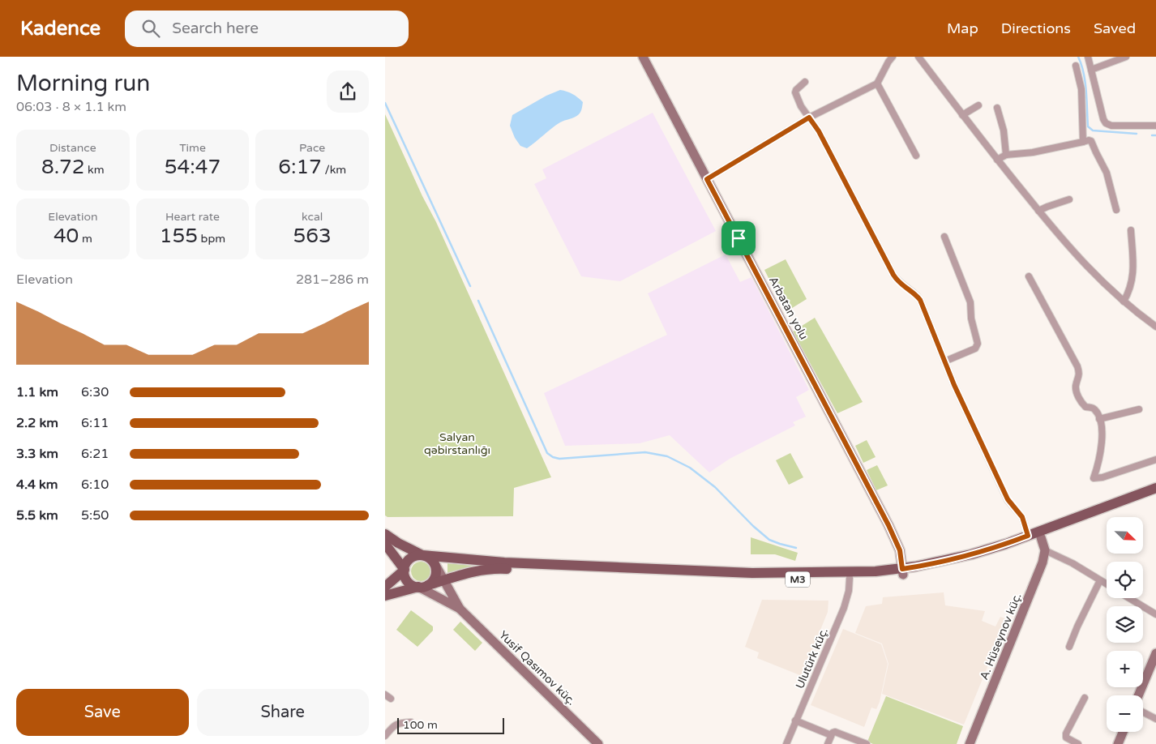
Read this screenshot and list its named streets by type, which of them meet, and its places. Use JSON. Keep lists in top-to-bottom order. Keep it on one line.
{"streets":{"main road":["M3"],"street":["Arbatan yolu","A. Hüseynov küç.","Ulutürk küç.","Yusif Qasımov küç."]},"crossings":[["Arbatan yolu","M3"],["M3","Ulutürk küç."]],"parks":["Salyan qəbirstanlığı"],"scale_bar":"100 m","north":"bottom right","page":{"header":"Kadence","search":"Search here","nav":["Map","Directions","Saved"],"heading":["Morning run","06:03 · 8 × 1.1 km"],"stats":[["Distance","8.72 km"],["Time","54:47"],["Pace","6:17 /km"],["Elevation","40 m"],["Heart rate","155 bpm"],["kcal","563"]],"chart":["Elevation","281–286 m"],"list":[{"name":"1.1 km","note":"6:30"},{"name":"2.2 km","note":"6:11"},{"name":"3.3 km","note":"6:21"},{"name":"4.4 km","note":"6:10"},{"name":"5.5 km","note":"5:50"}],"map_buttons":["+","−"],"buttons":["Save","Share"],"scale":"100 m"}}
